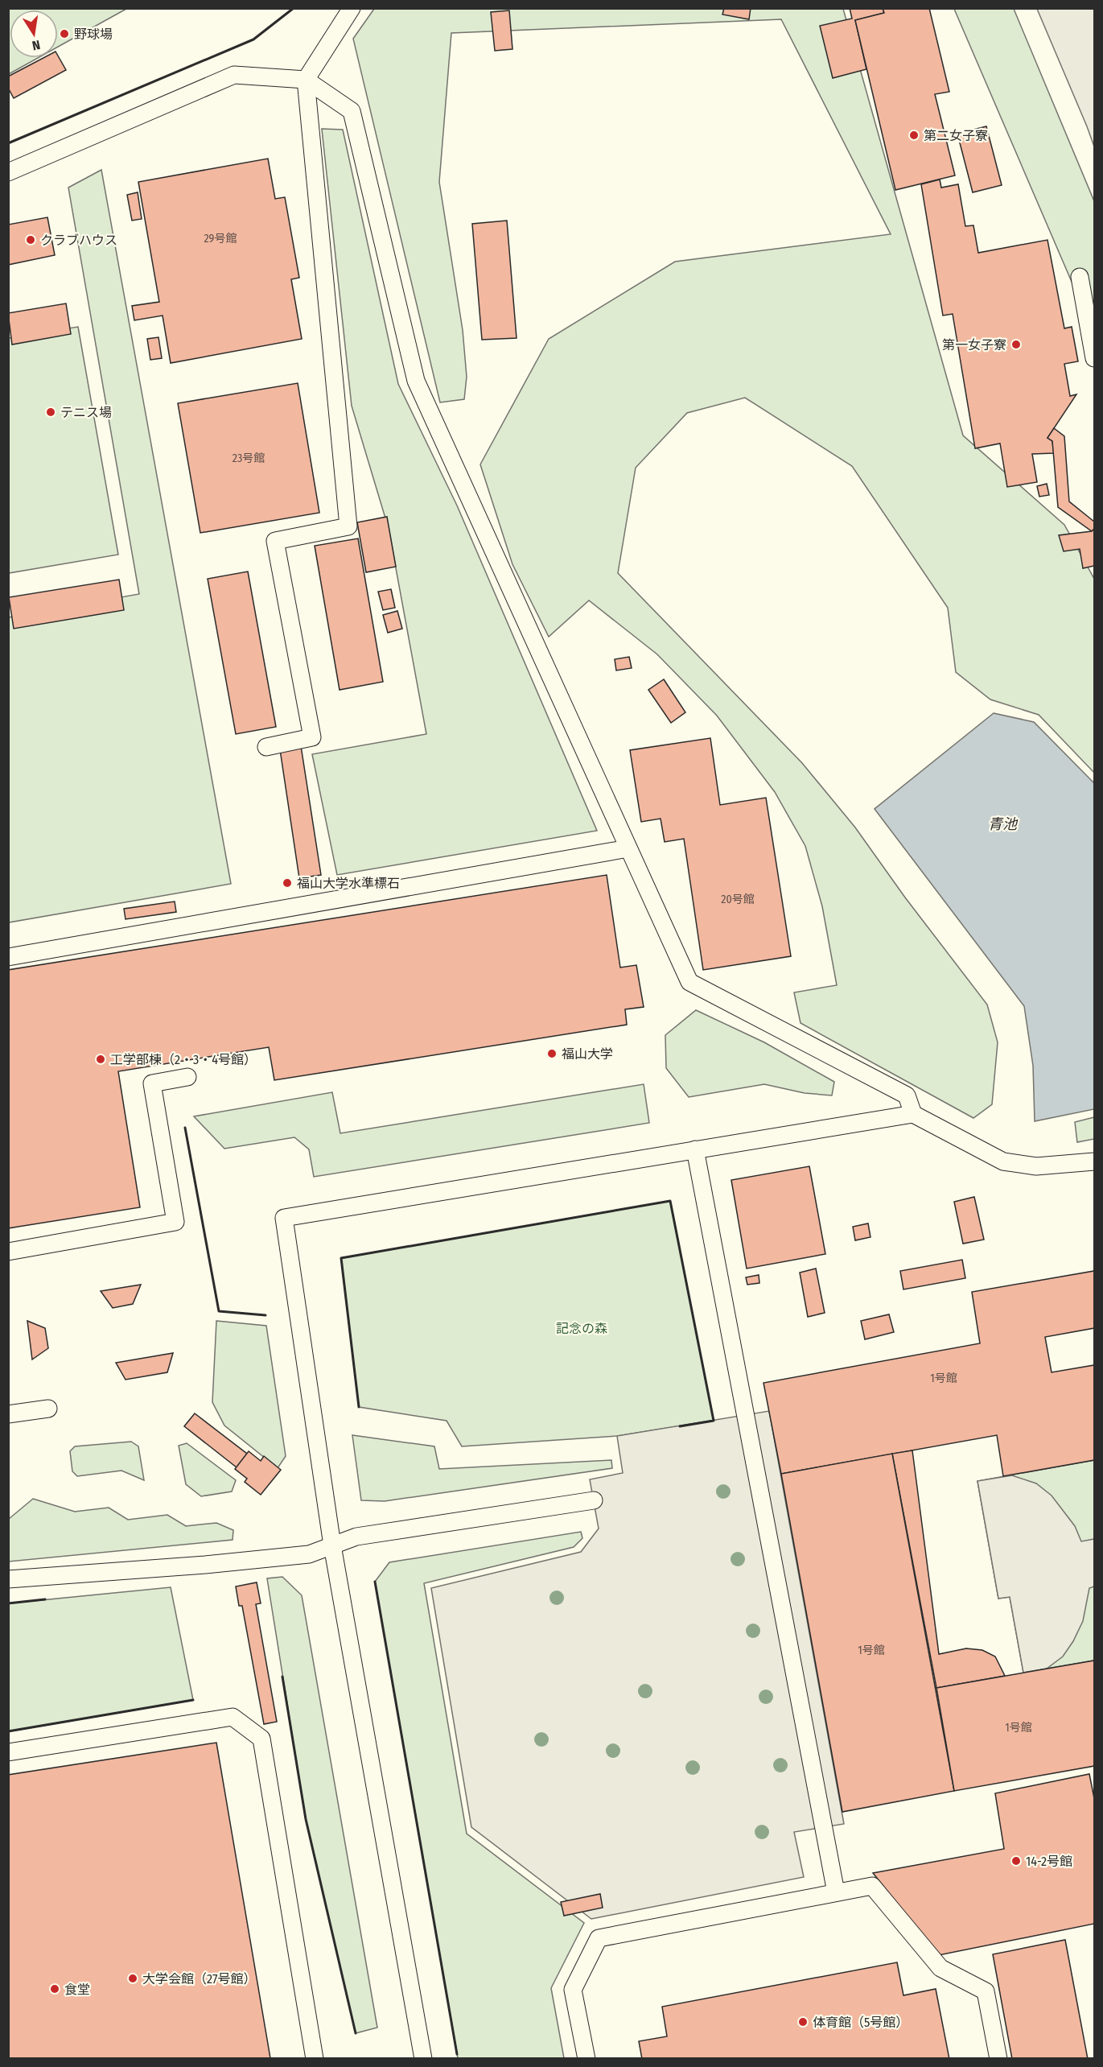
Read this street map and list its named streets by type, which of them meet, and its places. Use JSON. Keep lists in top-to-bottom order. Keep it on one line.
{"water":["青池"],"parks":["記念の森"],"places":["野球場","第二女子寮","クラブハウス","第一女子寮","テニス場","福山大学水準標石","福山大学","工学部棟（2・3・4号館）","14-2号館","大学会館（27号館）","食堂","体育館（5号館）"],"house_numbers":["29号館","23号館","20号館","1号館","1号館","1号館"],"north":"bottom"}
